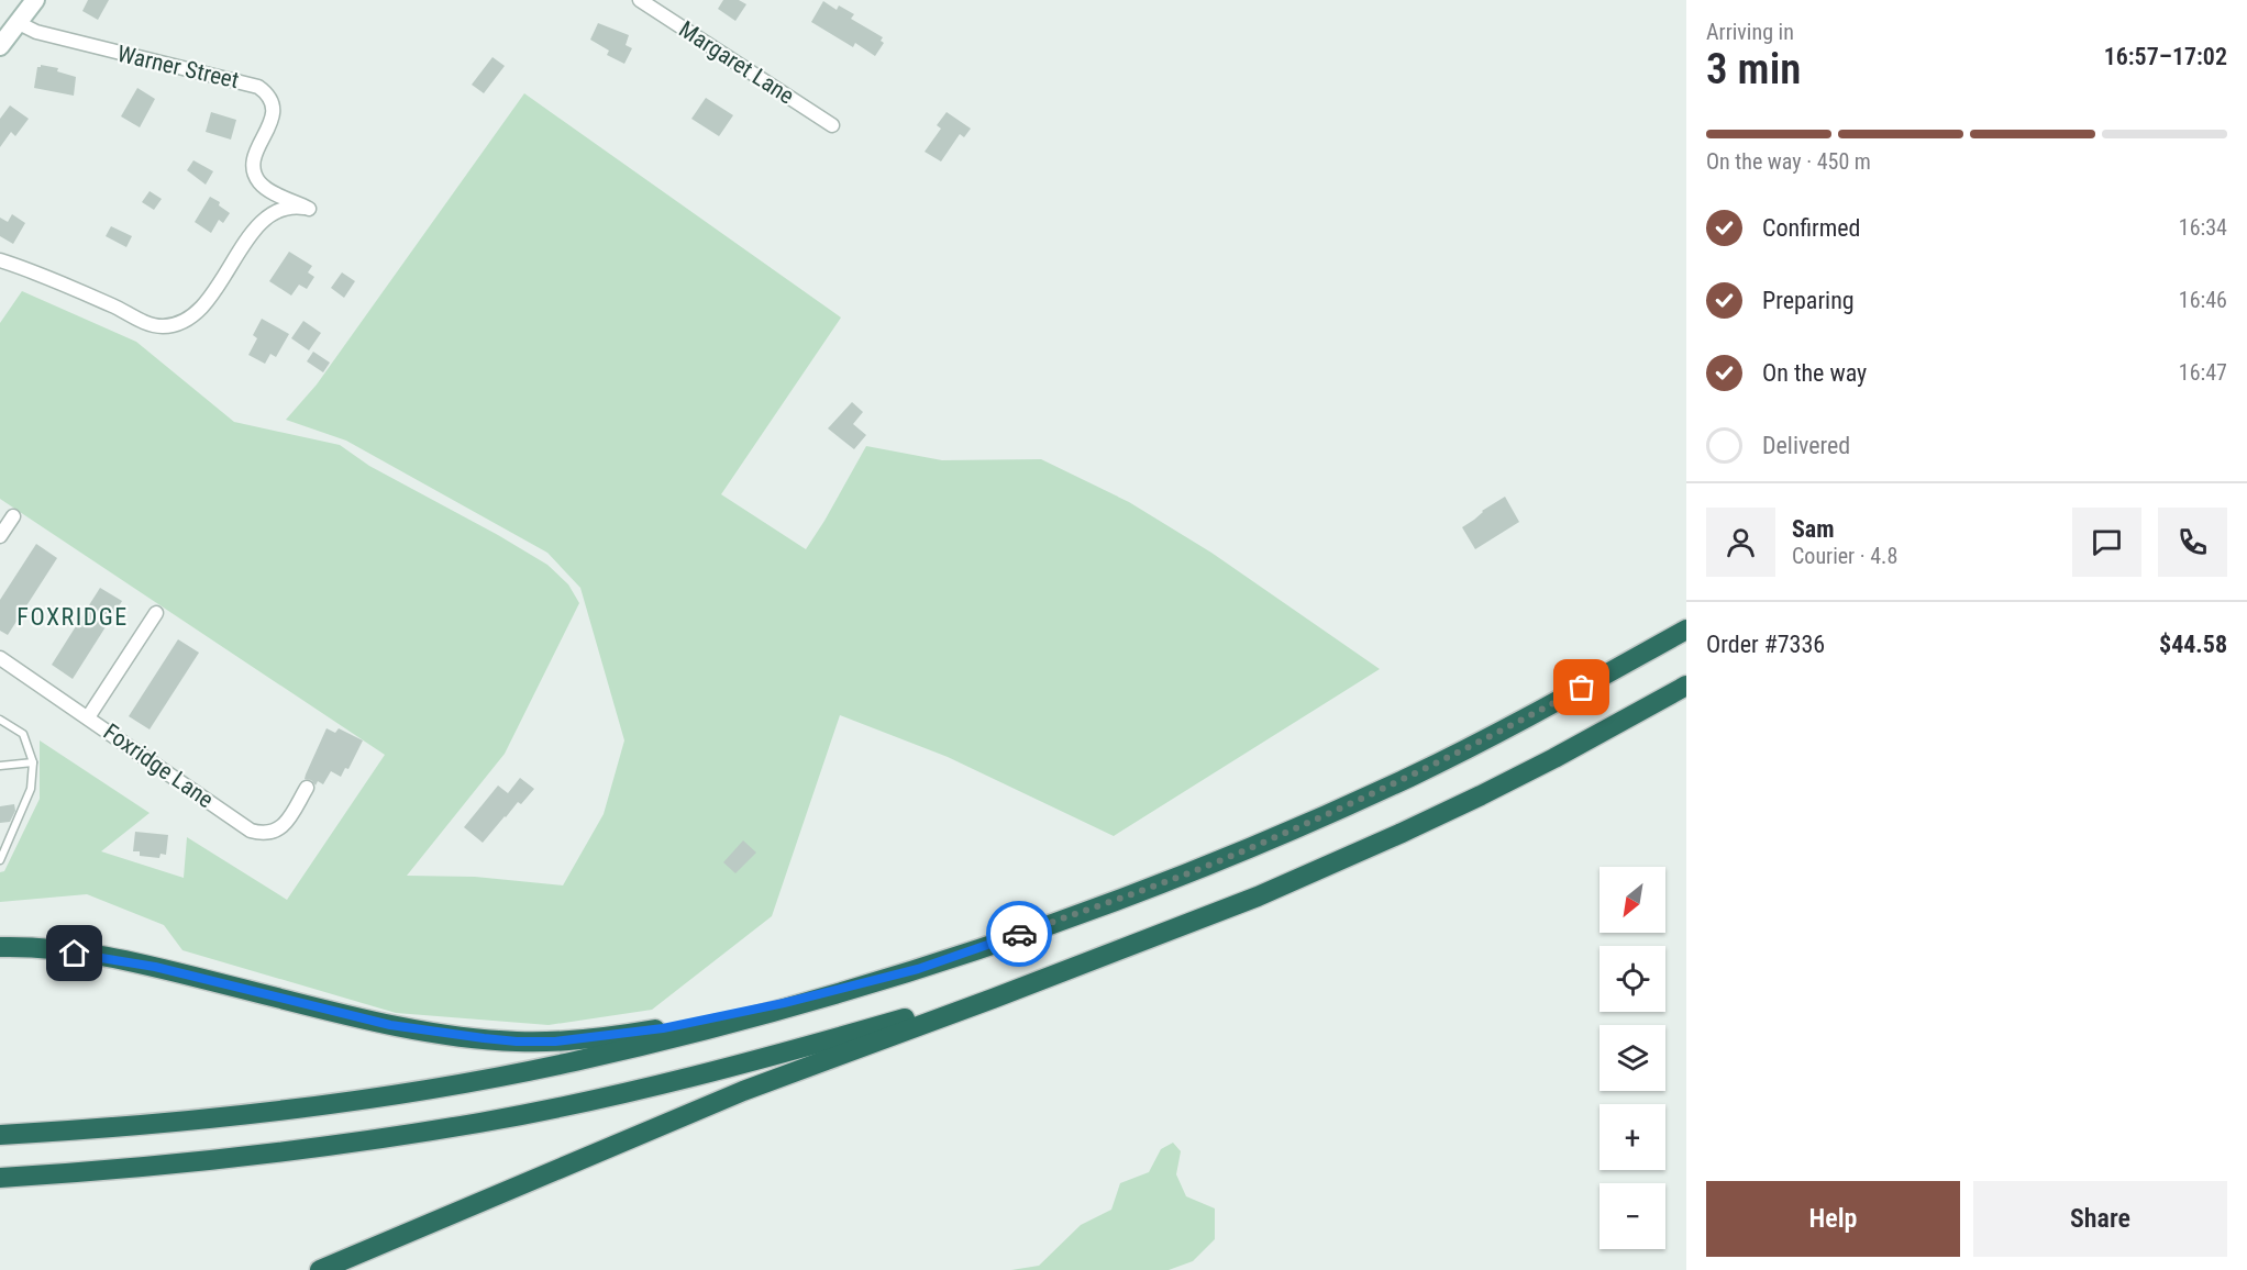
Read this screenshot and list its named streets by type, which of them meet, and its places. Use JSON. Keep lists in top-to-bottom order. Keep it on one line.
{"streets":{"street":["Margaret Lane","Warner Street","Foxridge Lane"]},"districts":["FOXRIDGE"],"north":"bottom left","page":{"heading":["3 min","Arriving in","16:57–17:02"],"panel":["Sam","Courier · 4.8","Order #7336","$44.58"],"bar":"On the way · 450 m","list":[["Confirmed","16:34"],["Preparing","16:46"],["On the way","16:47"],"Delivered"],"map_buttons":["+","−"],"buttons":["Help","Share"]}}
